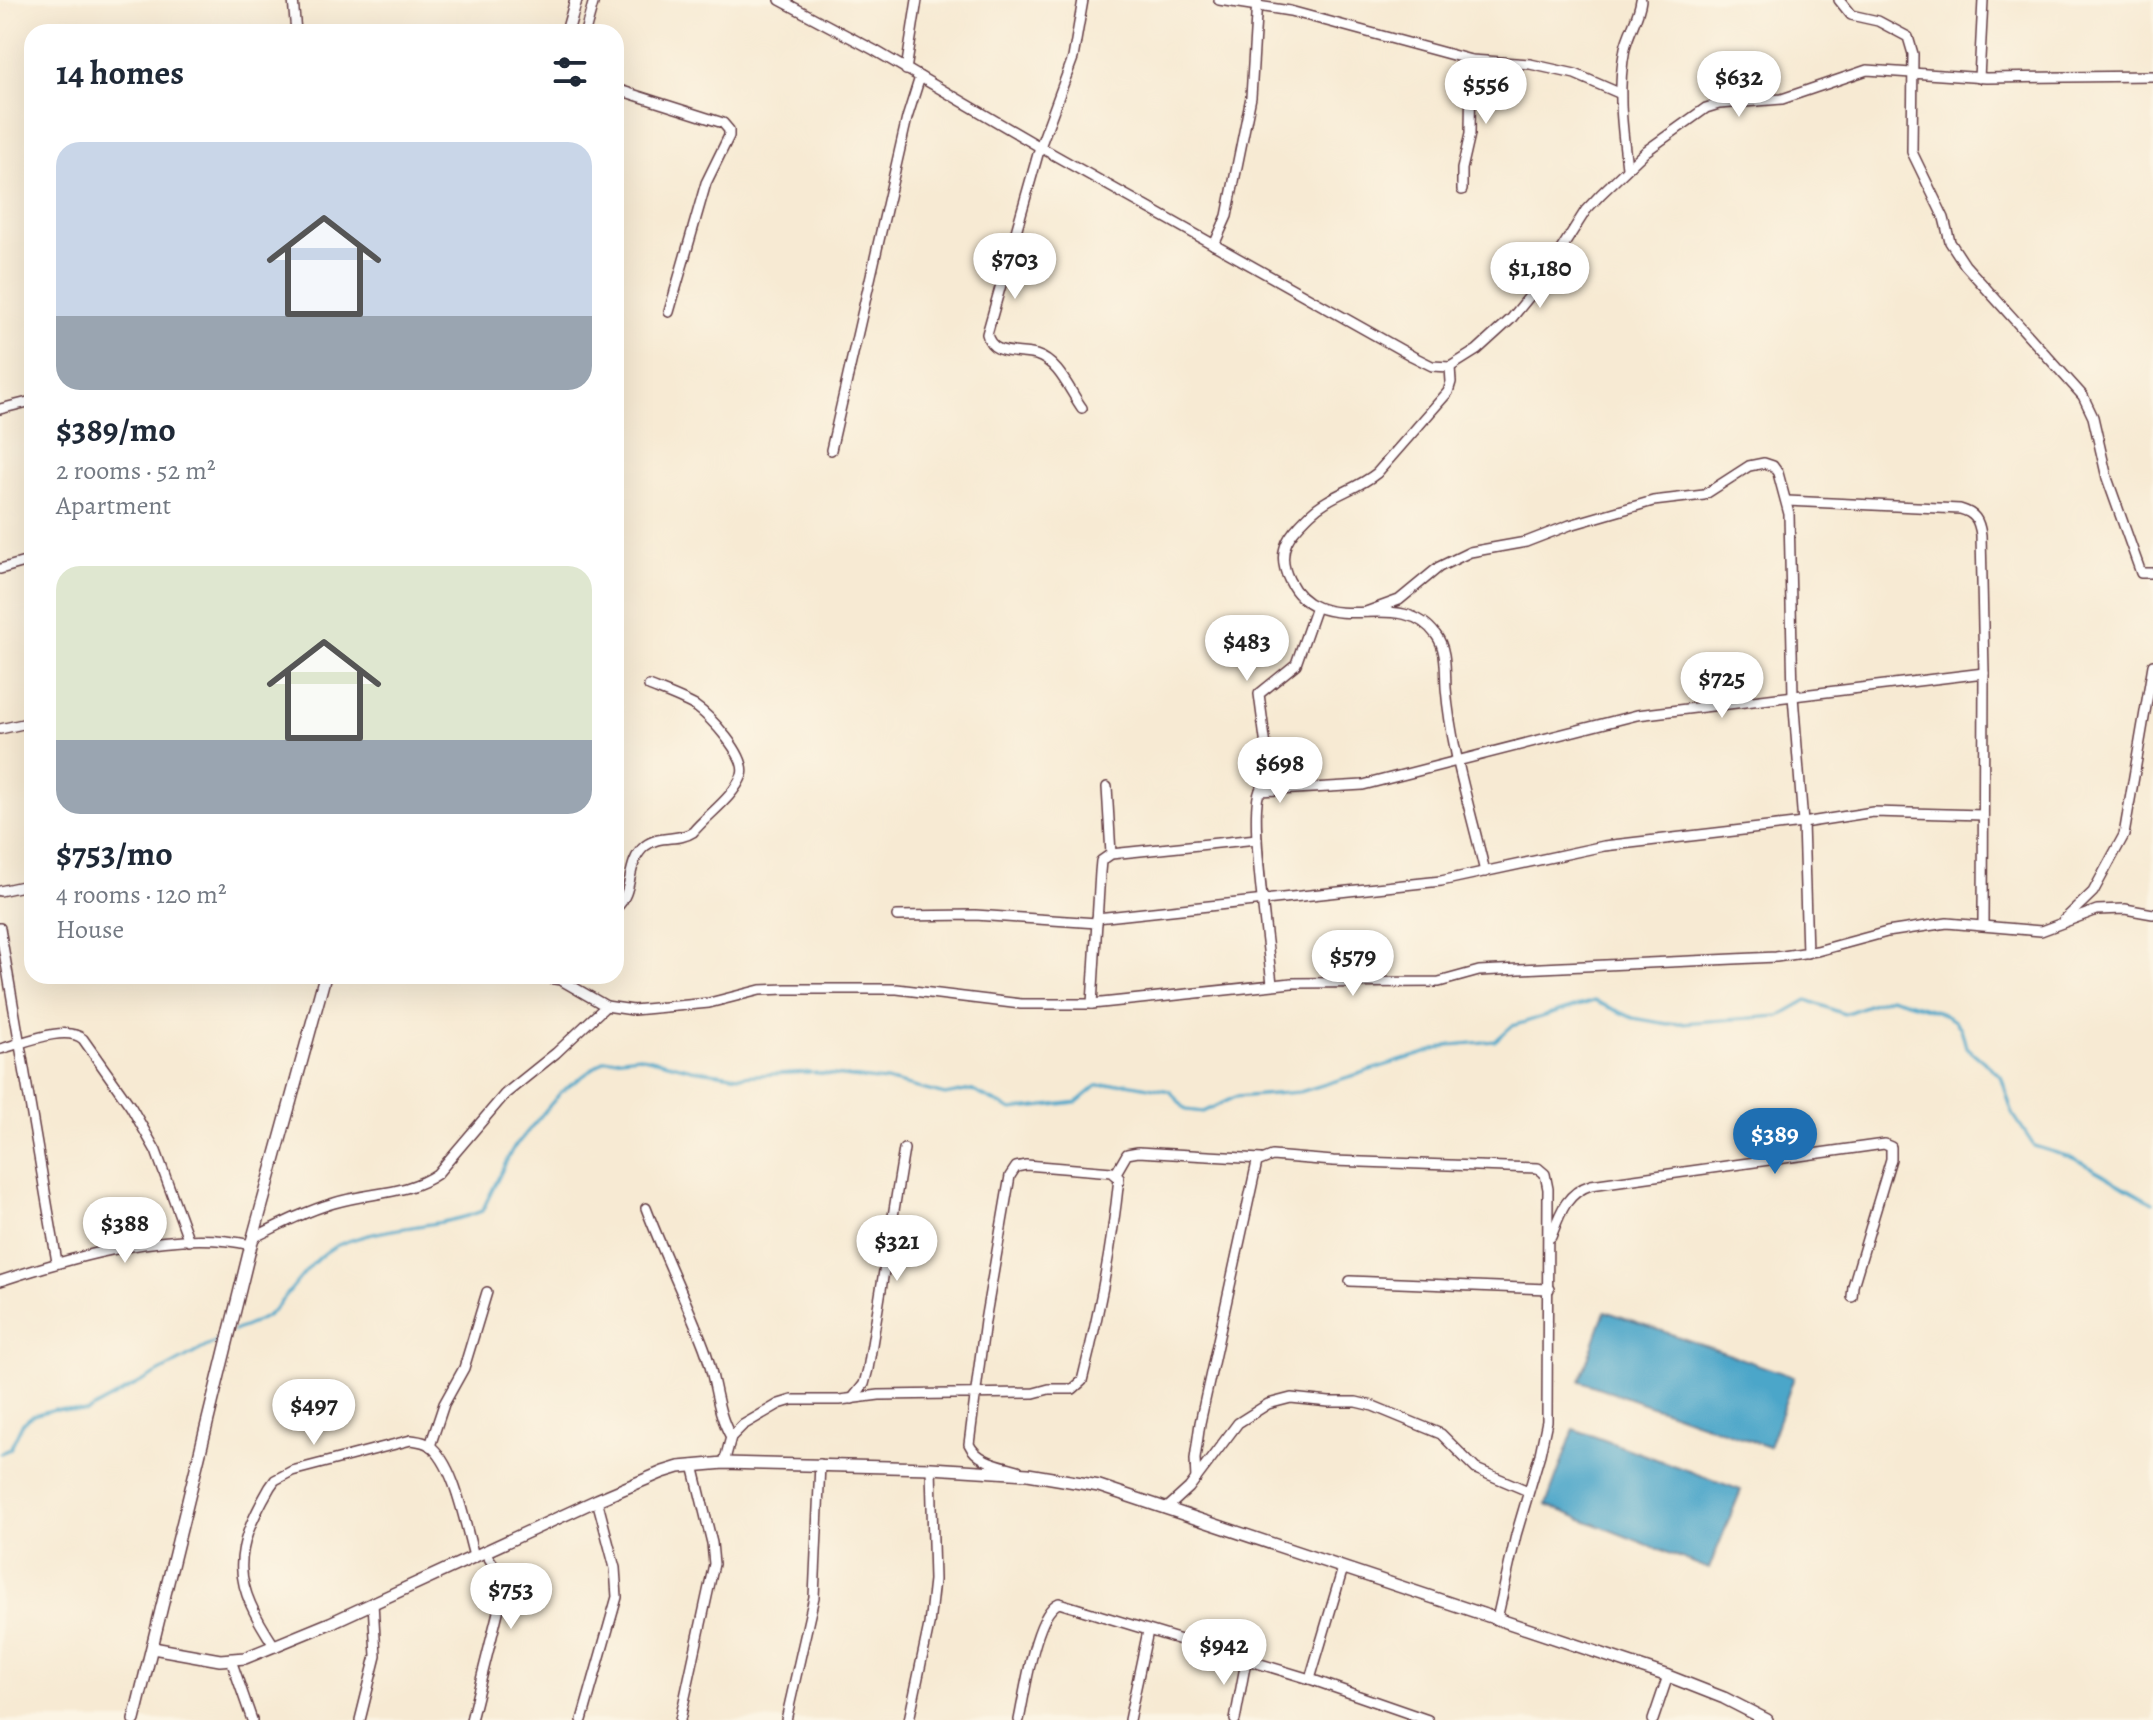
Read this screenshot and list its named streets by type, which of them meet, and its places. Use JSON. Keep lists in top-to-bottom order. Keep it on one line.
{"page":{"heading":"14 homes","price":["$632","$556","$703","$1,180","$483","$725","$698","$579","$389","$388","$321","$497","$753","$942"],"list":[{"name":"$389/mo","note":"2 rooms · 52 m² · Apartment"},{"name":"$753/mo","note":"4 rooms · 120 m² · House"}]}}
